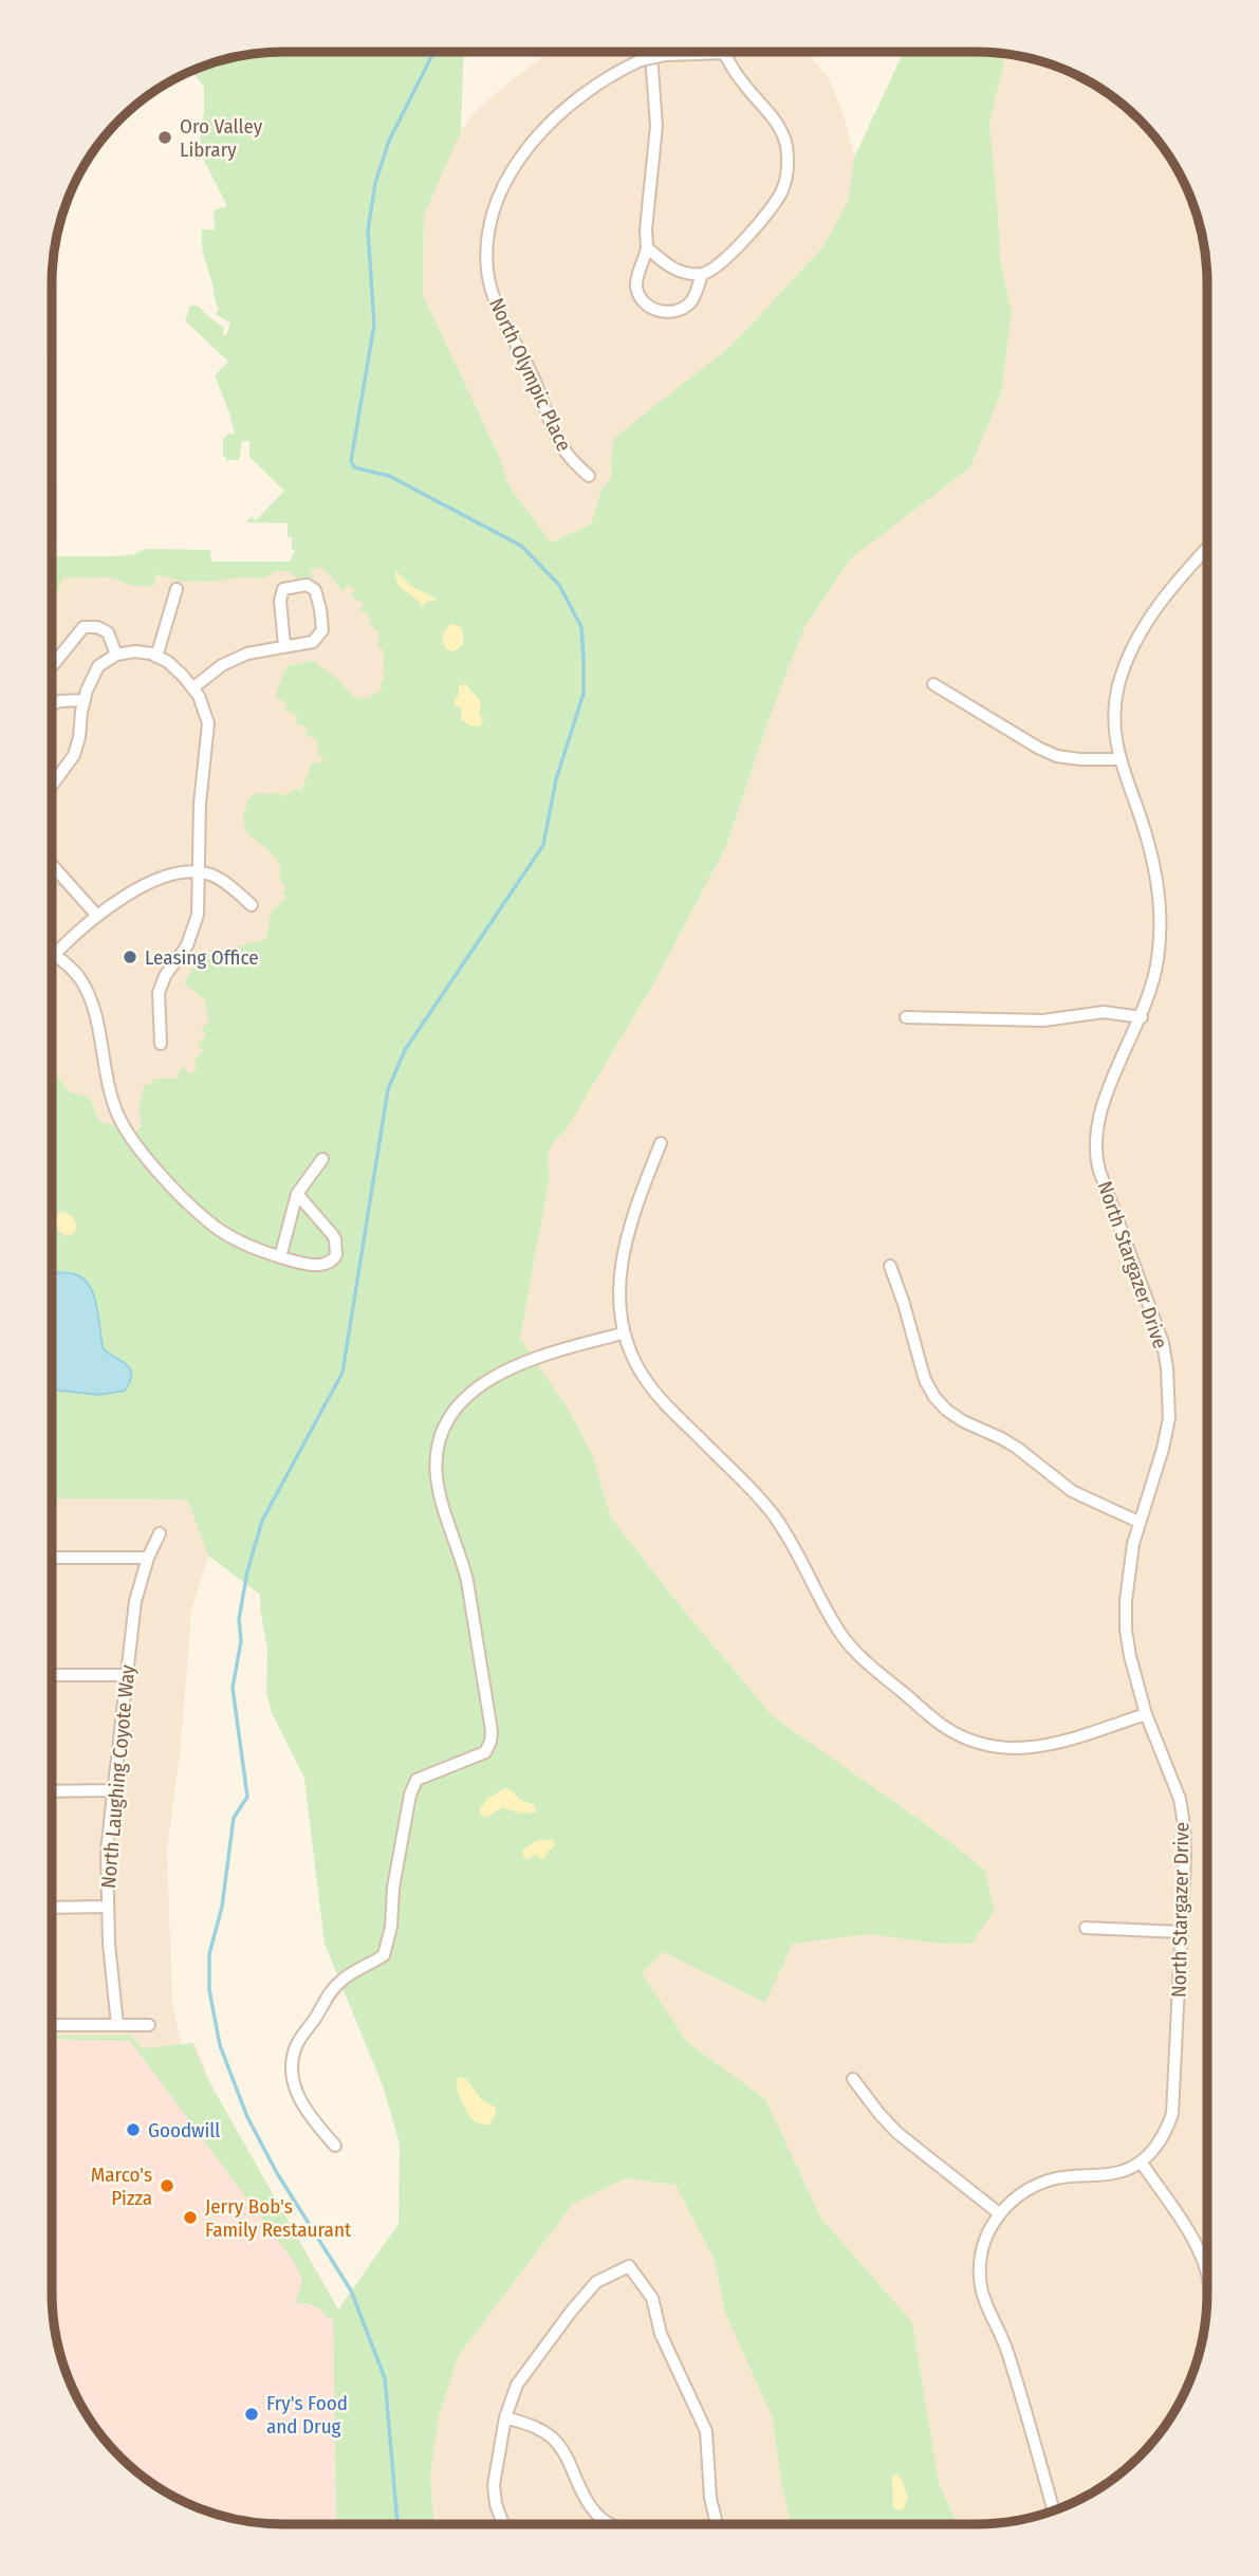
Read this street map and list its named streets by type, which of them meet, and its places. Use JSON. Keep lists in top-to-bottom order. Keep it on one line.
{"streets":{"street":["North Olympic Place","North Stargazer Drive","North Laughing Coyote Way"]},"places":["Oro Valley Library","Leasing Office","Goodwill","Marco's Pizza","Jerry Bob's Family Restaurant","Fry's Food and Drug"]}
